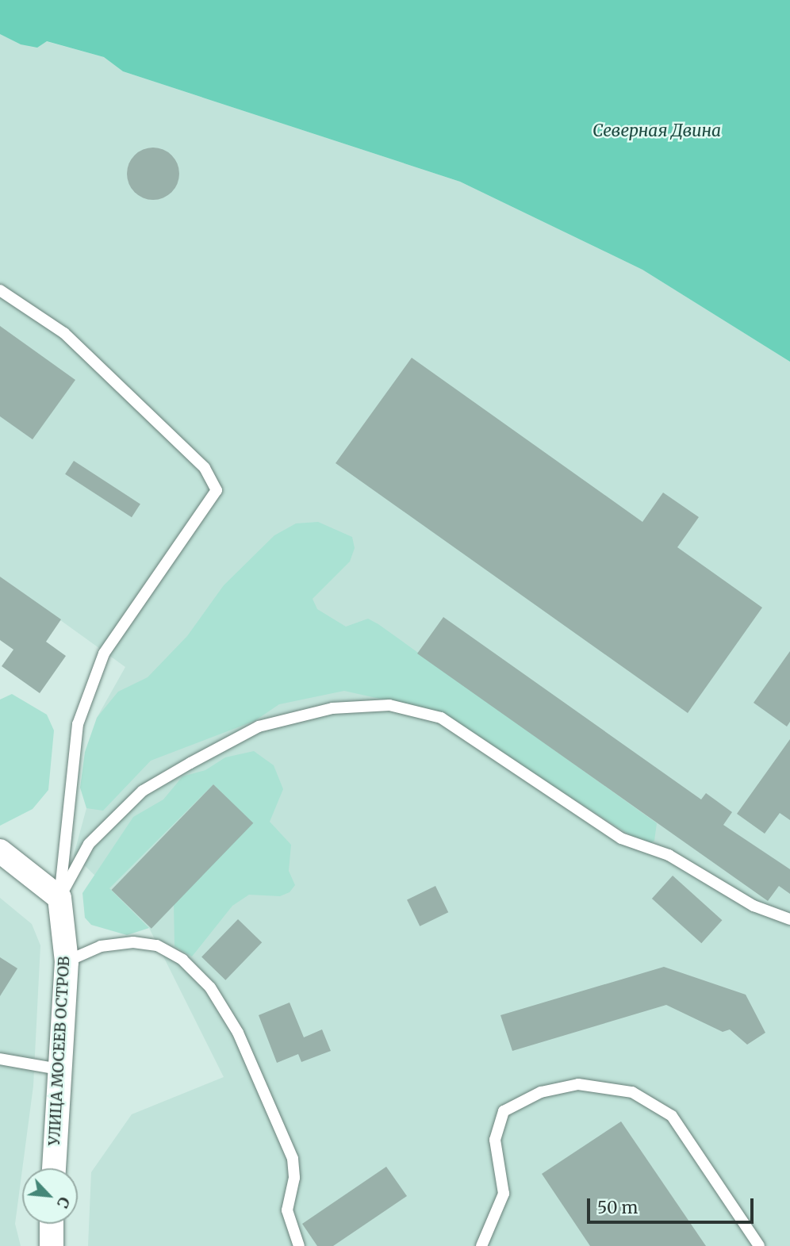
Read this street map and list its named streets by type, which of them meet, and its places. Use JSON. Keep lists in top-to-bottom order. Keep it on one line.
{"streets":{"street":["УЛИЦА МОСЕЕВ ОСТРОВ"]},"water":["Северная Двина"],"scale_bar":"50 m","north":"bottom right"}
